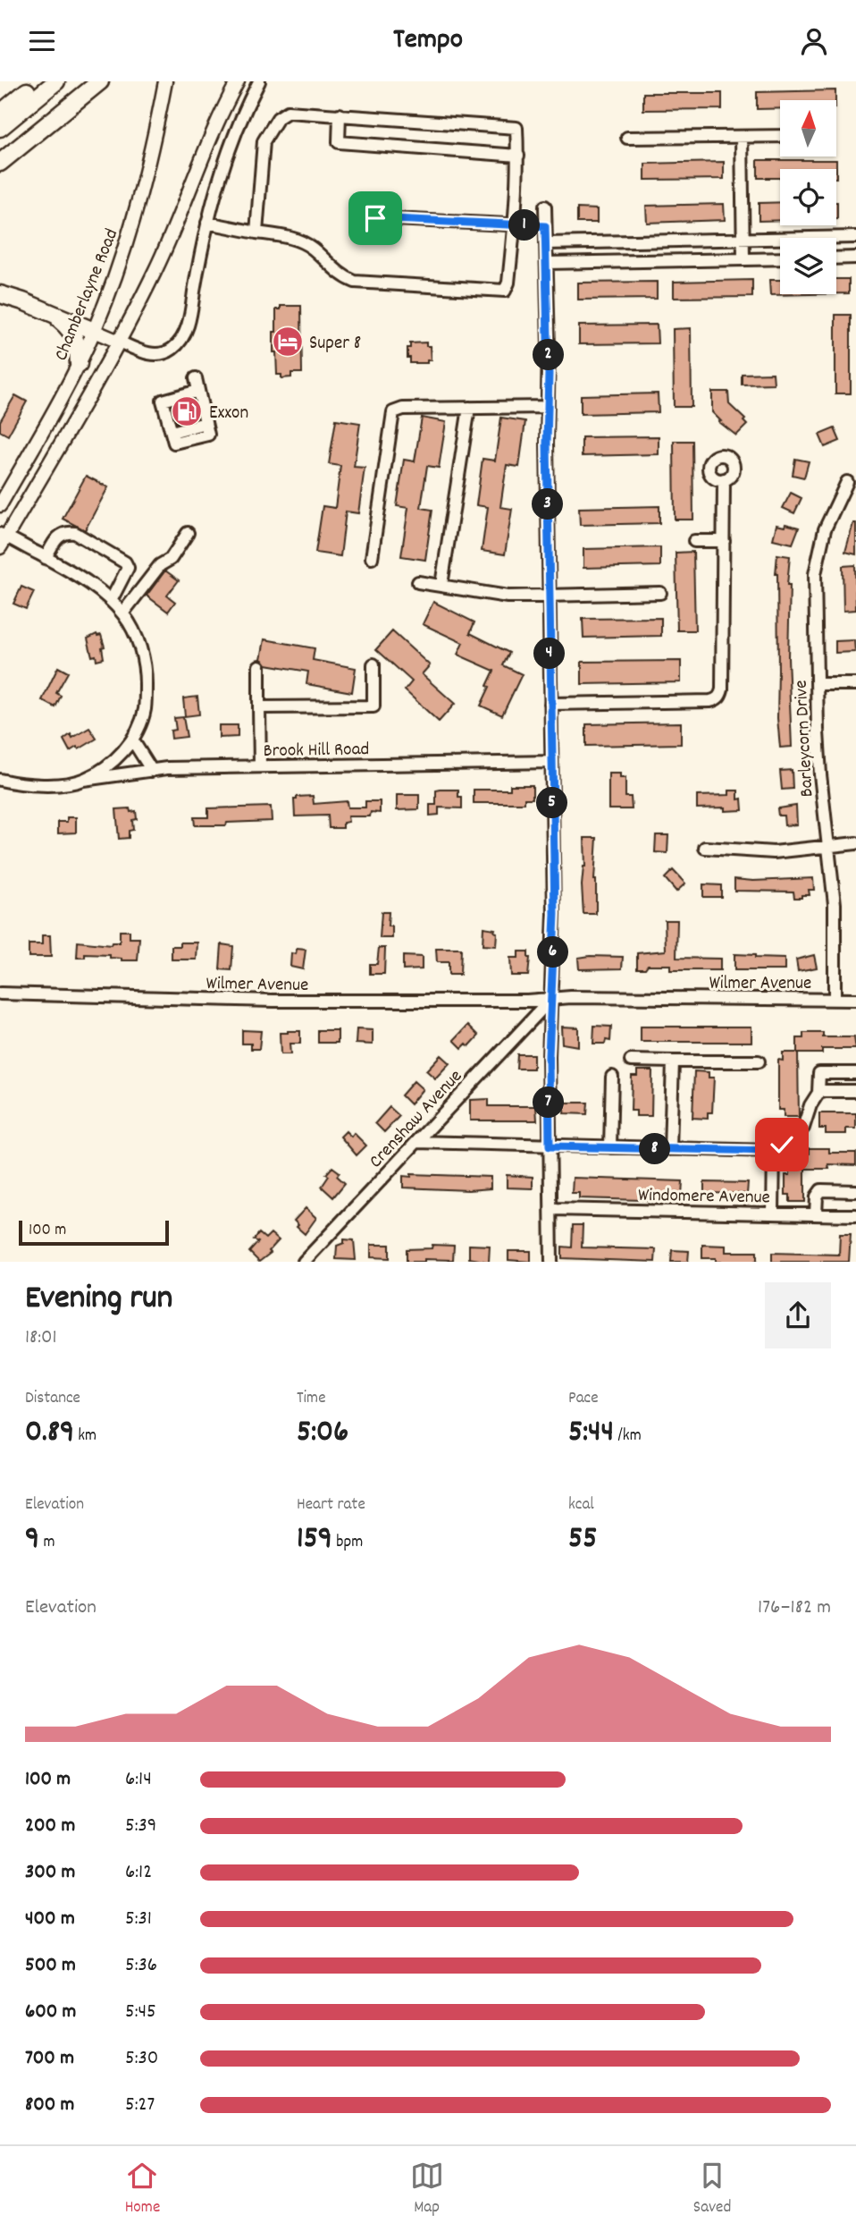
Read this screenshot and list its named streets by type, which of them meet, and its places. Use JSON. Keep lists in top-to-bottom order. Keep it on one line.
{"streets":{"main road":["Chamberlayne Road"],"street":["Barleycorn Drive","Brook Hill Road","Wilmer Avenue","Crenshaw Avenue","Windomere Avenue"]},"crossings":[["Barleycorn Drive","Wilmer Avenue"],["Wilmer Avenue","Crenshaw Avenue"]],"places":{"hotel":["Super 8"],"fuel station":["Exxon"]},"scale_bar":"100 m","north":"top","page":{"header":"Tempo","pins":["1","2","3","4","5","6","7","8"],"scale":"100 m","heading":["Evening run","18:01"],"stats":[["Distance","0.89 km"],["Time","5:06"],["Pace","5:44 /km"],["Elevation","9 m"],["Heart rate","159 bpm"],["kcal","55"]],"chart":["Elevation","176–182 m"],"list":[{"name":"100 m","note":"6:14"},{"name":"200 m","note":"5:39"},{"name":"300 m","note":"6:12"},{"name":"400 m","note":"5:31"},{"name":"500 m","note":"5:36"},{"name":"600 m","note":"5:45"},{"name":"700 m","note":"5:30"},{"name":"800 m","note":"5:27"}],"tabs":["Home","Map","Saved"]}}
